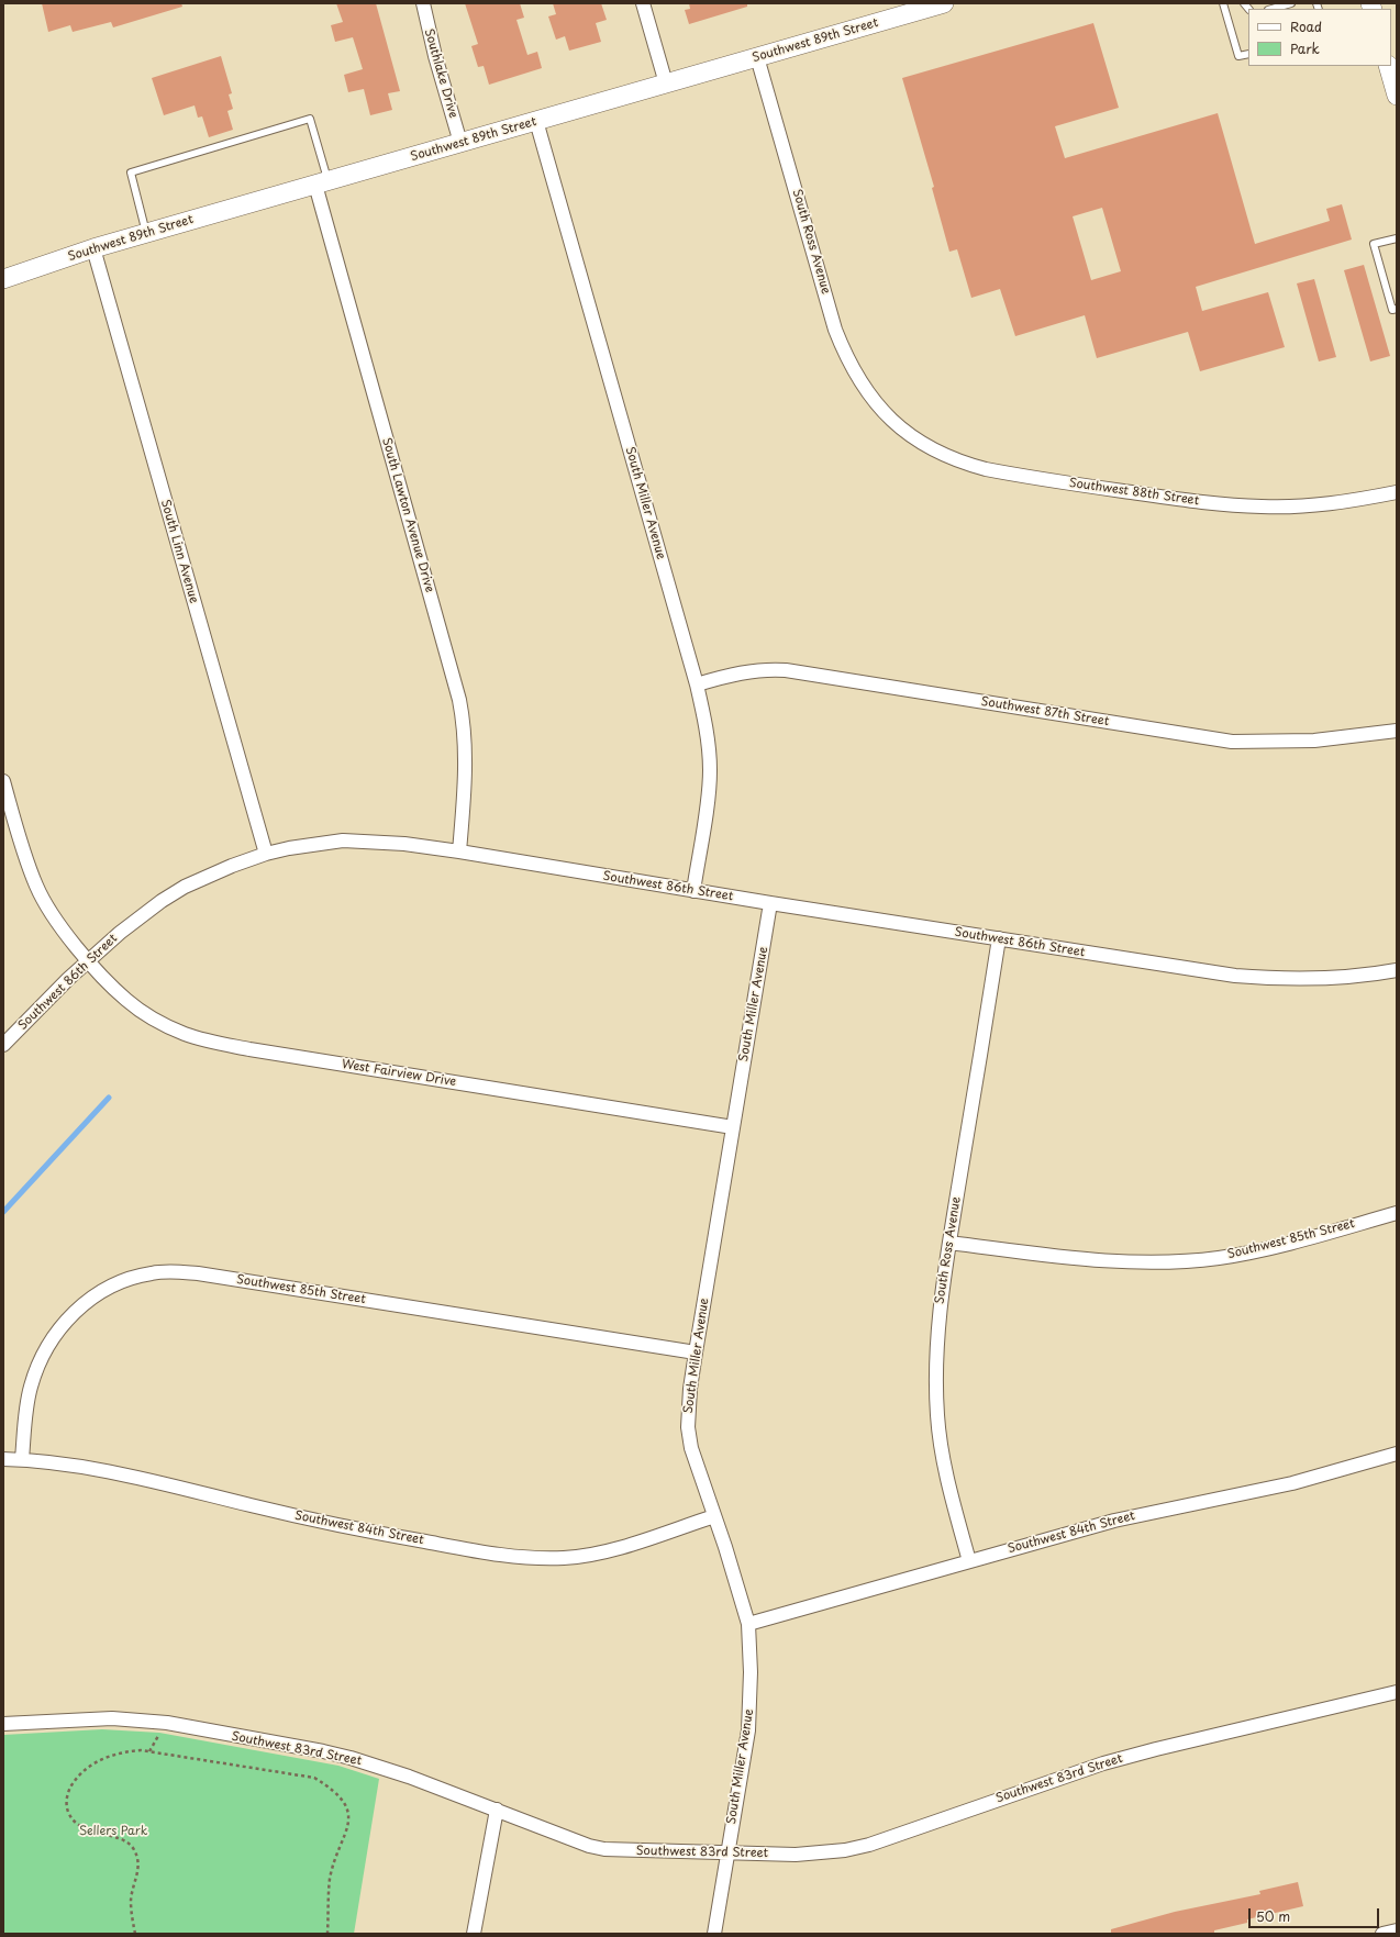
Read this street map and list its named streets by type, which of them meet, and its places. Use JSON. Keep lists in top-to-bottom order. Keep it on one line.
{"streets":{"main road":["Southwest 89th Street"],"street":["Southlake Drive","South Ross Avenue","Southwest 88th Street","South Miller Avenue","South Lawton Avenue Drive","South Linn Avenue","Southwest 87th Street","Southwest 86th Street","West Fairview Drive","Southwest 85th Street","Southwest 84th Street","Southwest 83rd Street"]},"crossings":[["Southwest 89th Street","Southlake Drive"],["Southwest 89th Street","South Ross Avenue"],["Southwest 89th Street","South Miller Avenue"],["Southwest 89th Street","South Lawton Avenue Drive"],["Southwest 89th Street","South Linn Avenue"],["South Ross Avenue","Southwest 88th Street"],["South Ross Avenue","Southwest 86th Street"],["South Ross Avenue","Southwest 85th Street"],["South Ross Avenue","Southwest 84th Street"],["South Miller Avenue","Southwest 87th Street"],["South Miller Avenue","Southwest 86th Street"],["South Miller Avenue","West Fairview Drive"],["South Miller Avenue","Southwest 85th Street"],["South Miller Avenue","Southwest 84th Street"],["South Miller Avenue","Southwest 83rd Street"],["South Lawton Avenue Drive","Southwest 86th Street"],["South Linn Avenue","Southwest 86th Street"],["Southwest 86th Street","West Fairview Drive"],["Southwest 85th Street","Southwest 84th Street"]],"parks":["Sellers Park"],"legend":["Road","Park"],"scale_bar":"50 m"}
